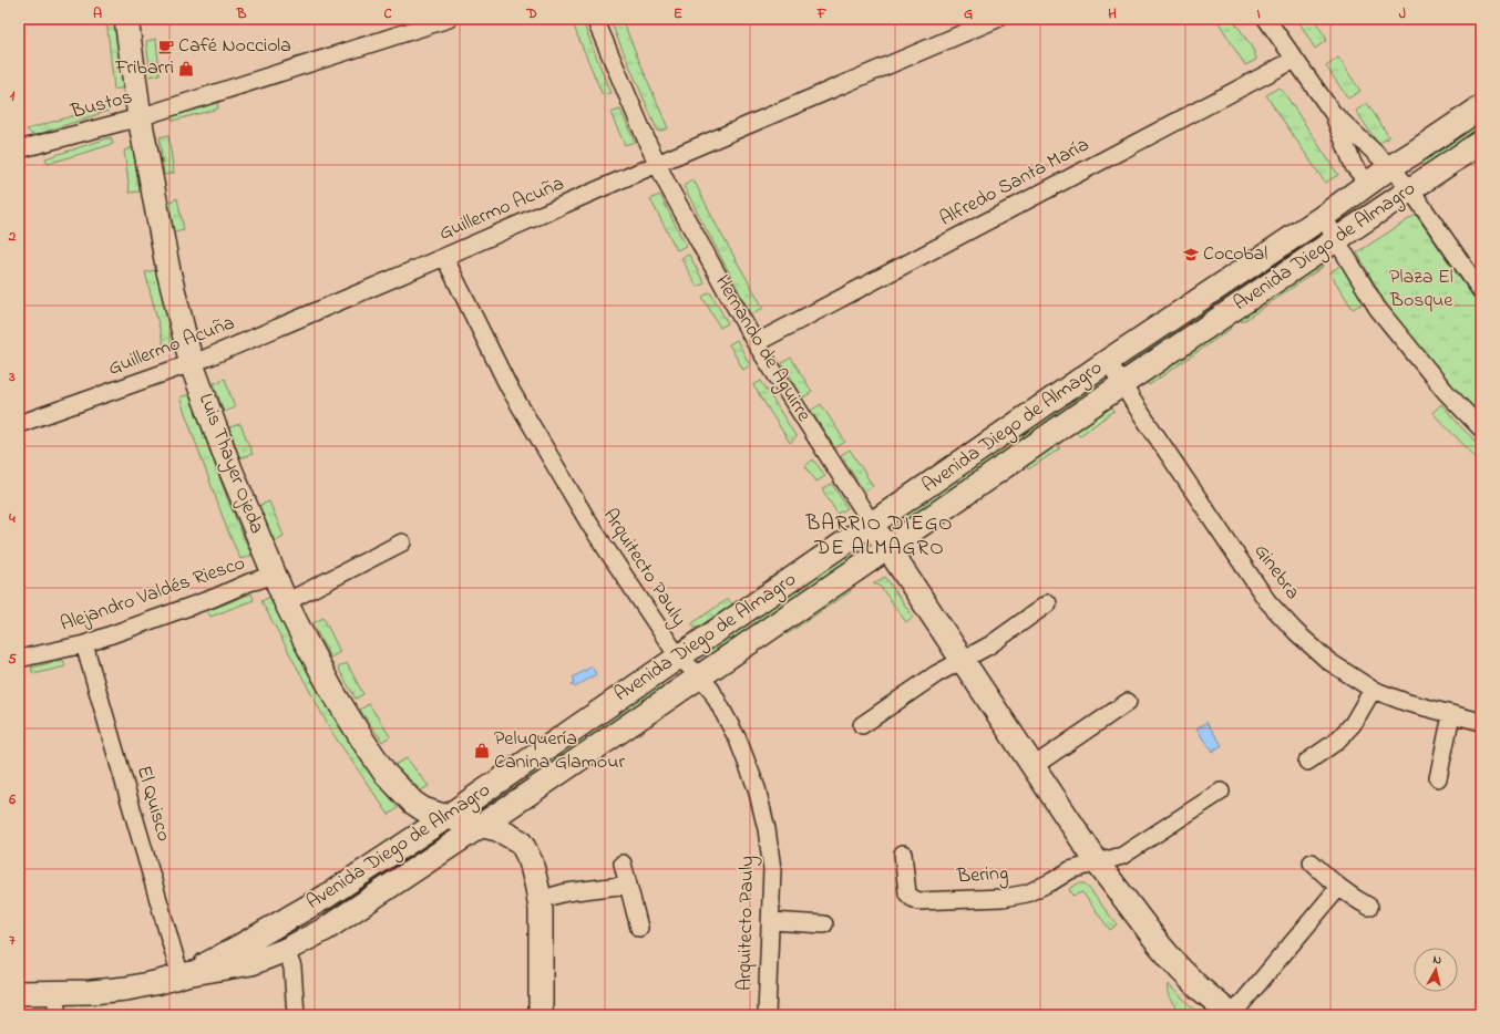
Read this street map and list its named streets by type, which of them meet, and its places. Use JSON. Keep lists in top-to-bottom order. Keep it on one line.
{"streets":{"street":["Bustos","Alfredo Santa María","Guillermo Acuña","Avenida Diego de Almagro","Hernando de Aguirre","Luis Thayer Ojeda","Arquitecto Pauly","Ginebra","Alejandro Valdés Riesco","El Quisco","Bering"]},"crossings":[["Bustos","Luis Thayer Ojeda"],["Alfredo Santa María","Hernando de Aguirre"],["Guillermo Acuña","Hernando de Aguirre"],["Guillermo Acuña","Luis Thayer Ojeda"],["Guillermo Acuña","Arquitecto Pauly"],["Avenida Diego de Almagro","Hernando de Aguirre"],["Avenida Diego de Almagro","Luis Thayer Ojeda"],["Avenida Diego de Almagro","Arquitecto Pauly"],["Avenida Diego de Almagro","Ginebra"],["Avenida Diego de Almagro","El Quisco"],["Hernando de Aguirre","Bering"],["Luis Thayer Ojeda","Alejandro Valdés Riesco"],["Alejandro Valdés Riesco","El Quisco"]],"districts":["BARRIO DIEGO DE ALMAGRO"],"parks":["Plaza El Bosque"],"places":{"cafe":["Café Nocciola"],"shop":["Fribarri","Peluquería Canina Glamour"],"school or university":["Cocobal"]},"north":"top","grid":{"columns":["A","B","C","D","E","F","G","H","I","J"],"rows":["1","2","3","4","5","6","7"]}}
